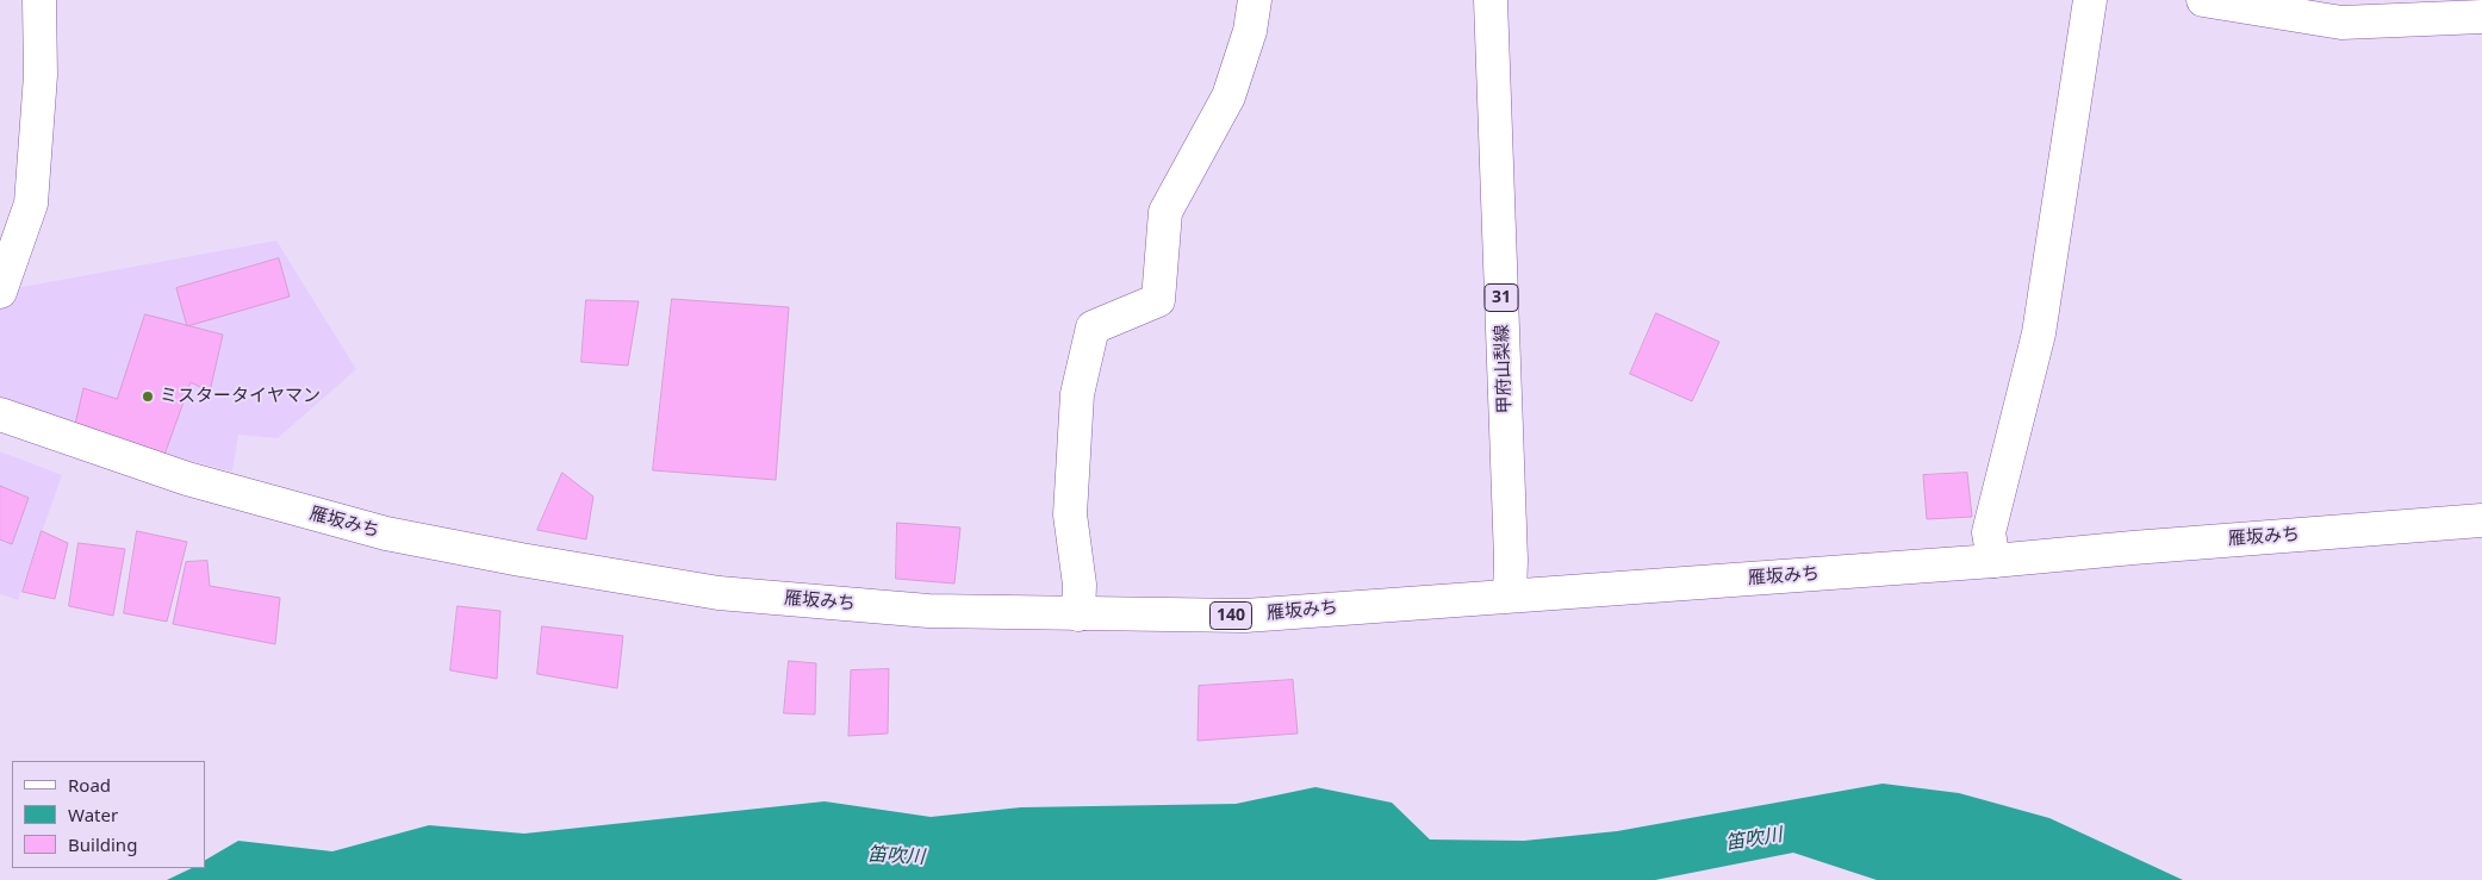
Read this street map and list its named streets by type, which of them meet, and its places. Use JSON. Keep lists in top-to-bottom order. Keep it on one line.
{"streets":{"main road":["31","甲府山梨線","雁坂みち","140"]},"crossings":[["甲府山梨線","雁坂みち"]],"water":["笛吹川"],"places":["ミスタータイヤマン"],"legend":["Road","Water","Building"]}
